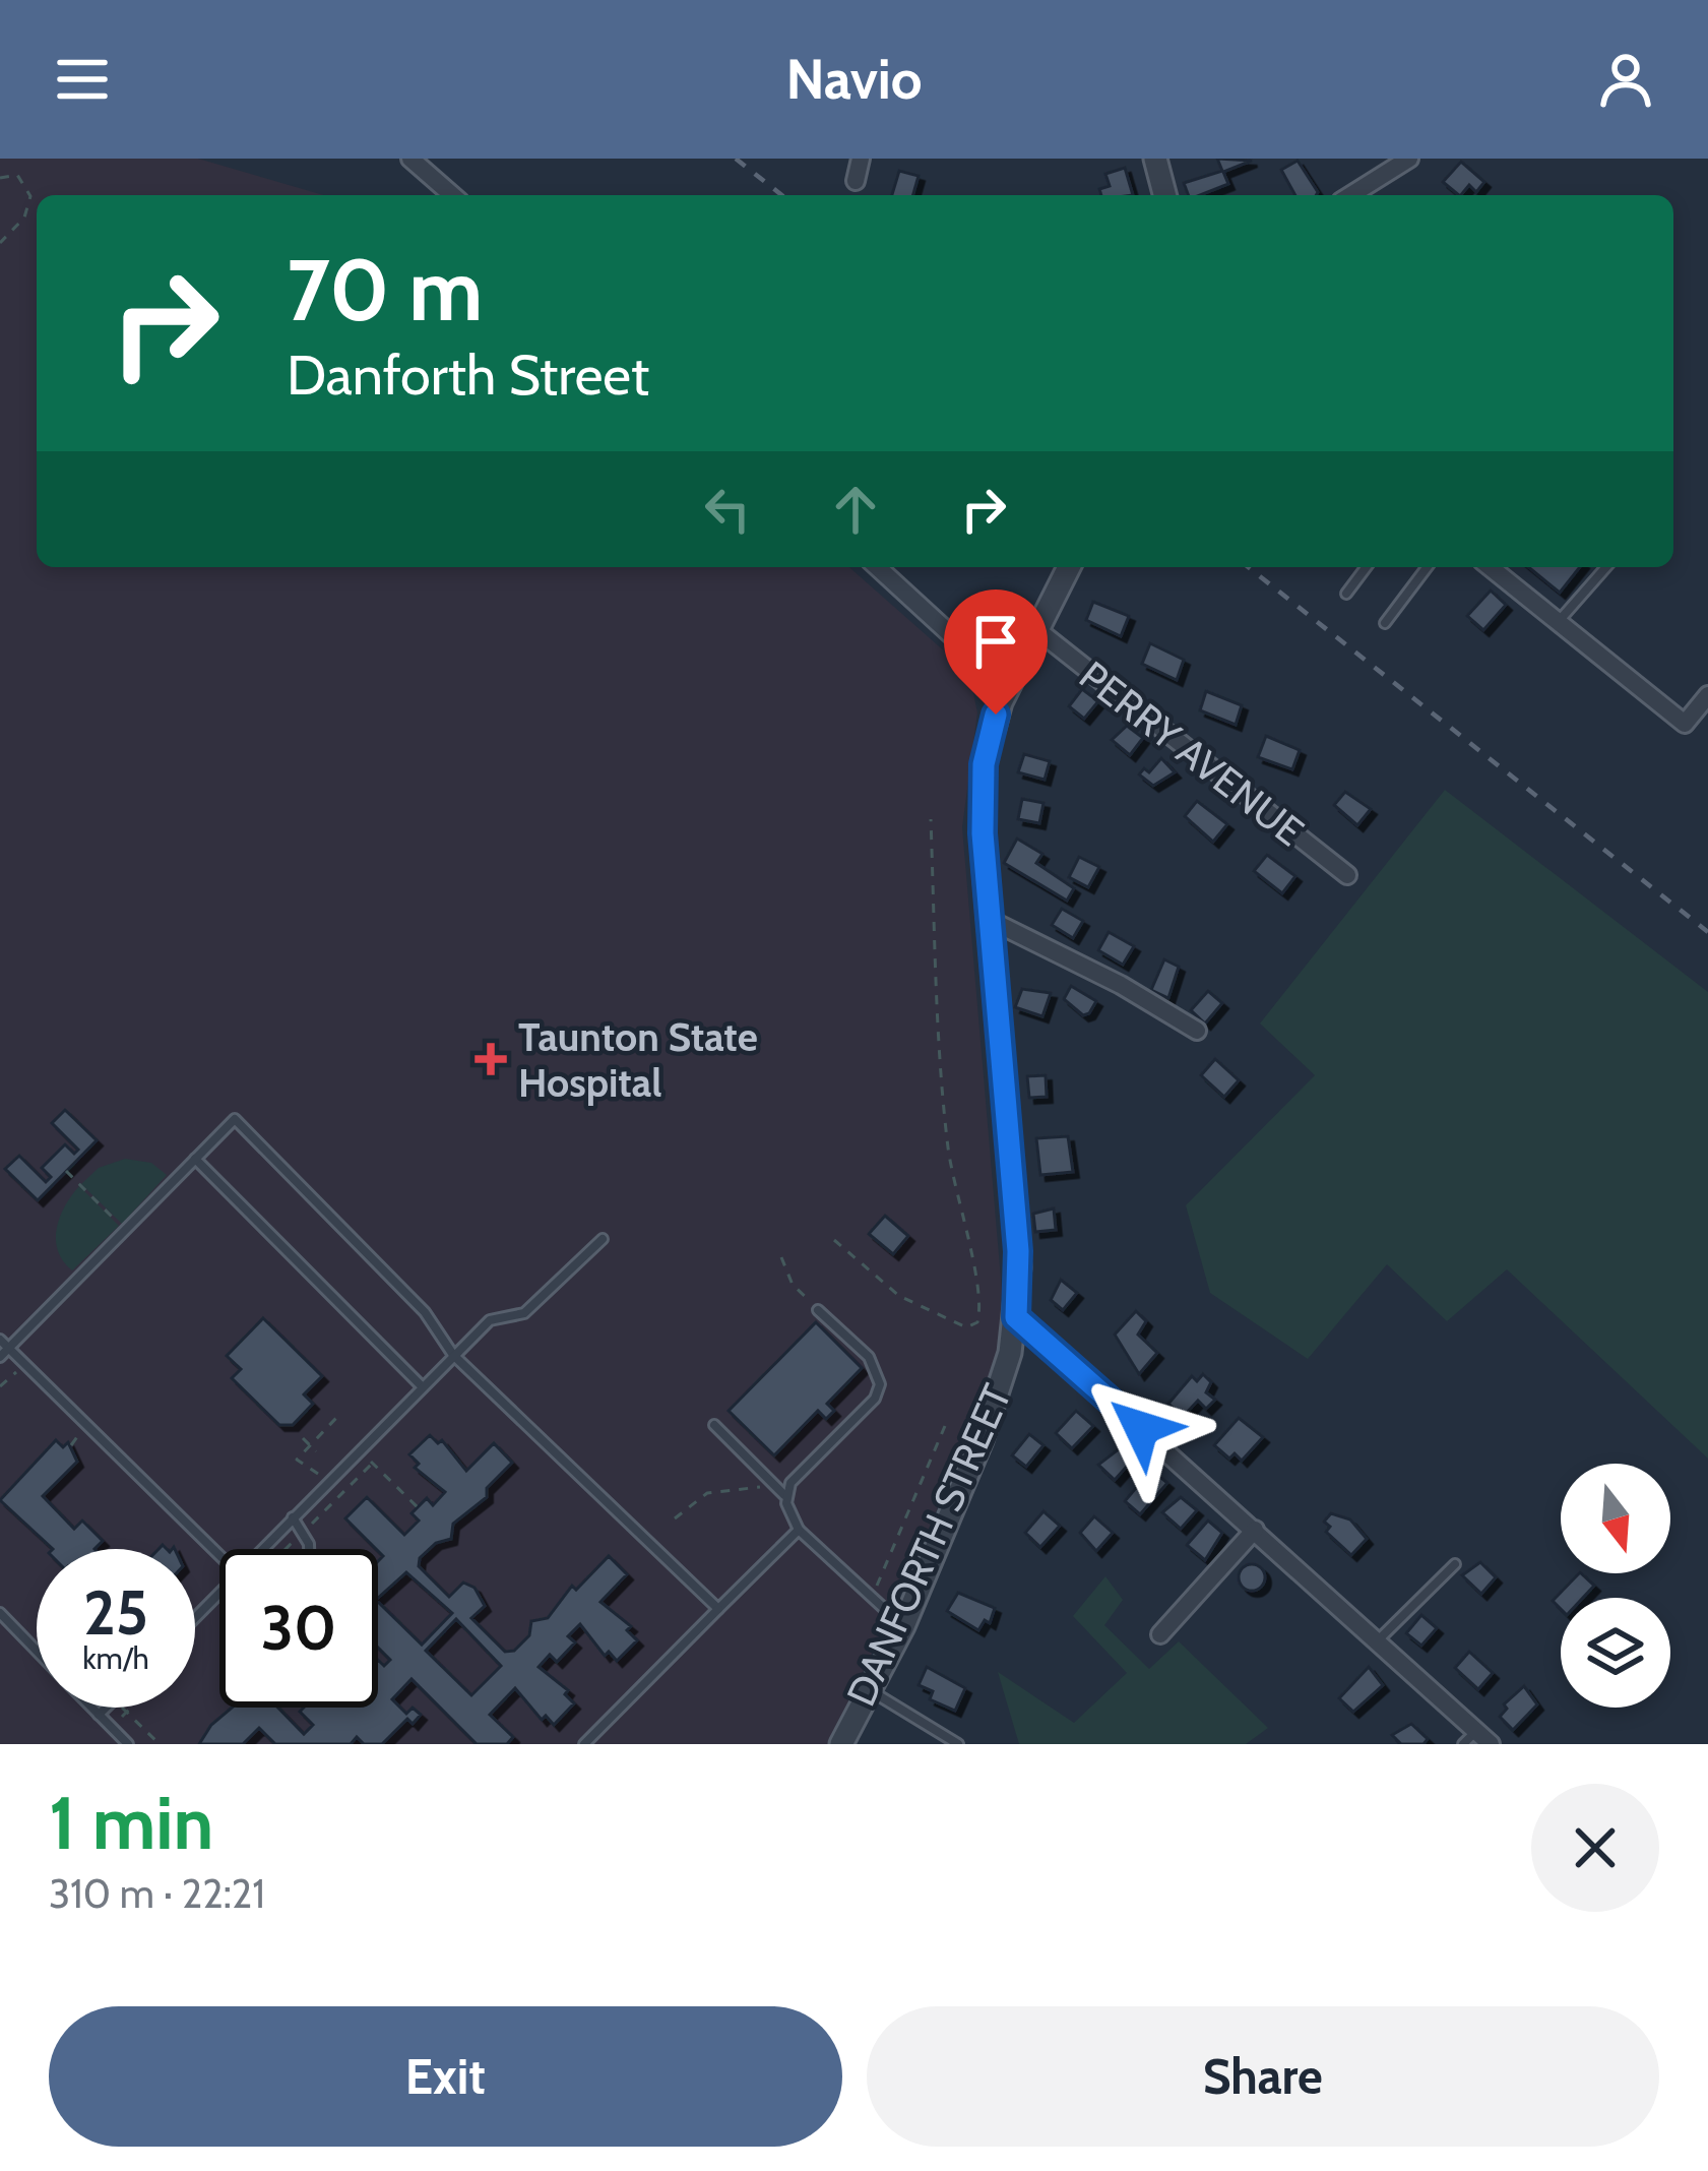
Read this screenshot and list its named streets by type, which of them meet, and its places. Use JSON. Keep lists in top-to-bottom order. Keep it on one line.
{"streets":{"street":["PERRY AVENUE","DANFORTH STREET"]},"crossings":[["PERRY AVENUE","DANFORTH STREET"]],"places":{"health":["Taunton State Hospital"]},"north":"bottom","page":{"header":"Navio","turn":["70 m","Danforth Street"],"speed":"25 km/h","limit":"30","heading":["1 min","310 m · 22:21"],"buttons":["Exit","Share"]}}
